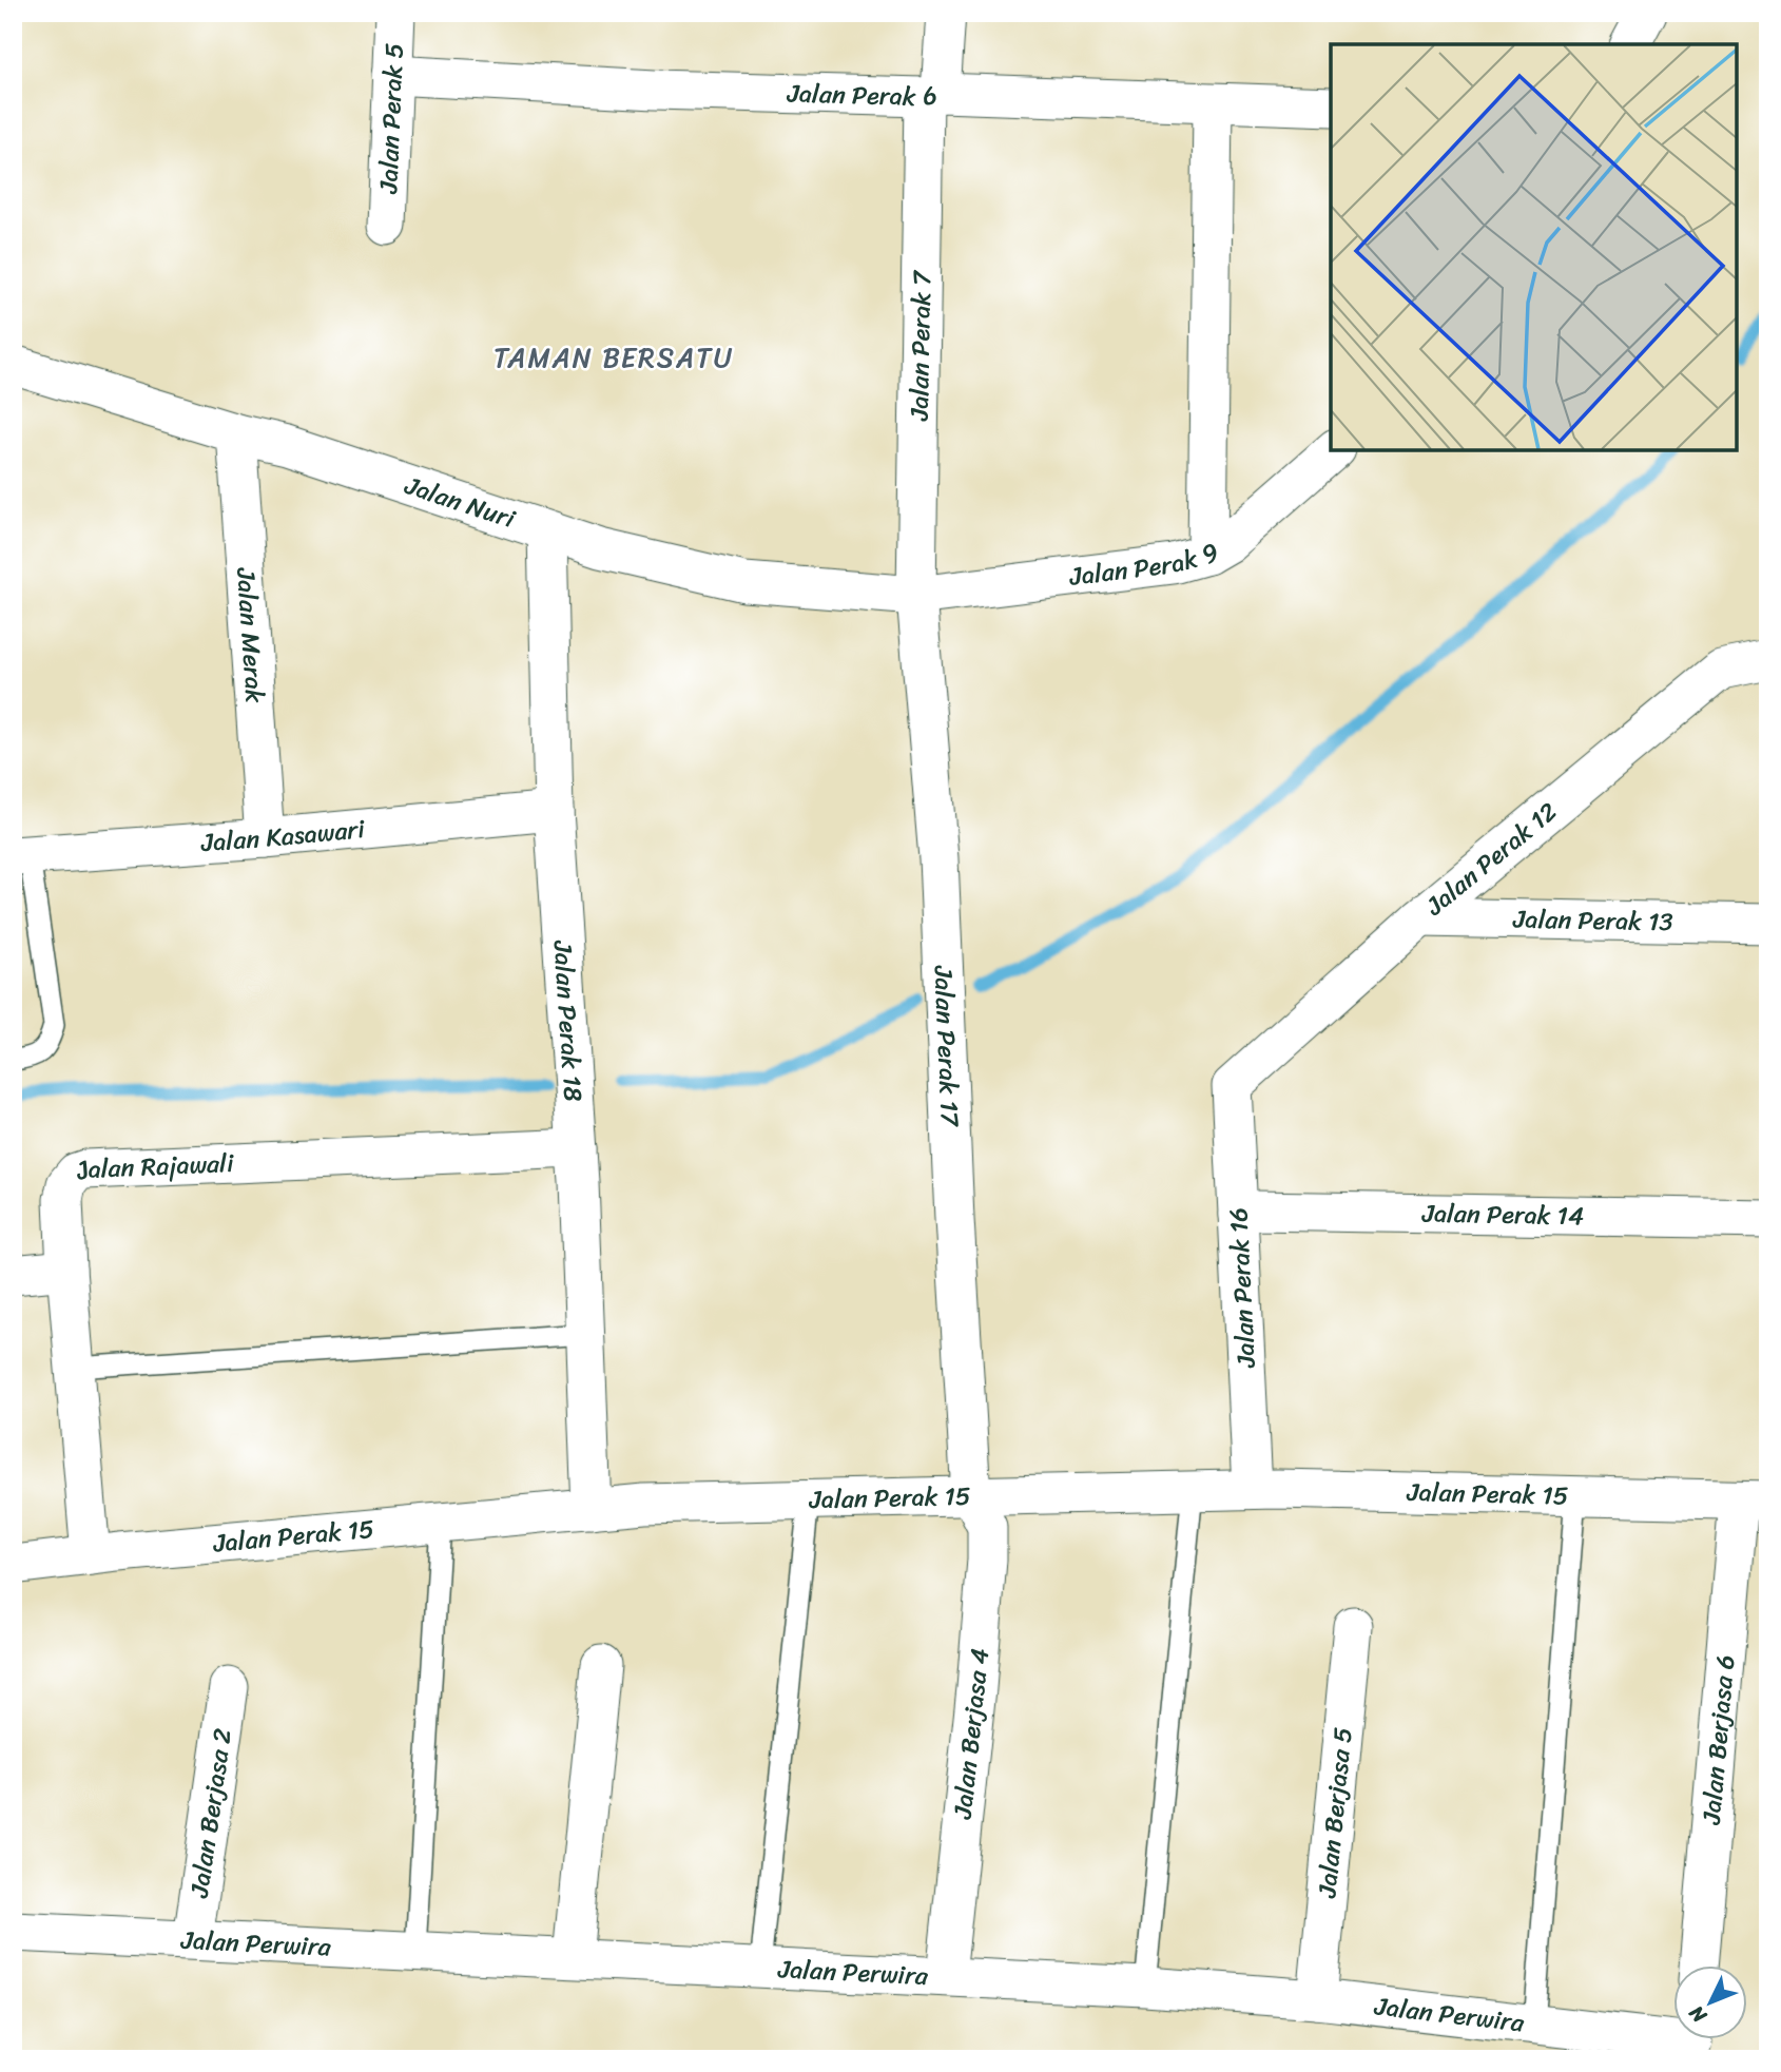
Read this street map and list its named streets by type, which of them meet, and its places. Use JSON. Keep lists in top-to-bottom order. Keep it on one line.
{"streets":{"street":["Jalan Perak 6","Jalan Perak 5","Jalan Perak 7","Jalan Nuri","Jalan Perak 9","Jalan Merak","Jalan Kasawari","Jalan Perak 12","Jalan Perak 13","Jalan Perak 18","Jalan Perak 17","Jalan Rajawali","Jalan Perak 14","Jalan Perak 16","Jalan Perak 15","Jalan Berjasa 4","Jalan Berjasa 6","Jalan Berjasa 5","Jalan Berjasa 2","Jalan Perwira"]},"crossings":[["Jalan Perak 6","Jalan Perak 5"],["Jalan Perak 6","Jalan Perak 7"],["Jalan Perak 7","Jalan Nuri"],["Jalan Perak 7","Jalan Perak 9"],["Jalan Perak 7","Jalan Perak 17"],["Jalan Nuri","Jalan Perak 9"],["Jalan Nuri","Jalan Merak"],["Jalan Nuri","Jalan Perak 18"],["Jalan Nuri","Jalan Perak 17"],["Jalan Perak 9","Jalan Perak 17"],["Jalan Merak","Jalan Kasawari"],["Jalan Kasawari","Jalan Perak 18"],["Jalan Perak 12","Jalan Perak 13"],["Jalan Perak 12","Jalan Perak 16"],["Jalan Perak 18","Jalan Rajawali"],["Jalan Perak 18","Jalan Perak 15"],["Jalan Perak 17","Jalan Perak 15"],["Jalan Perak 17","Jalan Berjasa 4"],["Jalan Rajawali","Jalan Perak 15"],["Jalan Perak 14","Jalan Perak 16"],["Jalan Perak 16","Jalan Perak 15"],["Jalan Perak 15","Jalan Berjasa 4"],["Jalan Perak 15","Jalan Berjasa 6"],["Jalan Berjasa 4","Jalan Perwira"],["Jalan Berjasa 5","Jalan Perwira"],["Jalan Berjasa 2","Jalan Perwira"]],"districts":["TAMAN BERSATU"],"north":"bottom left"}
